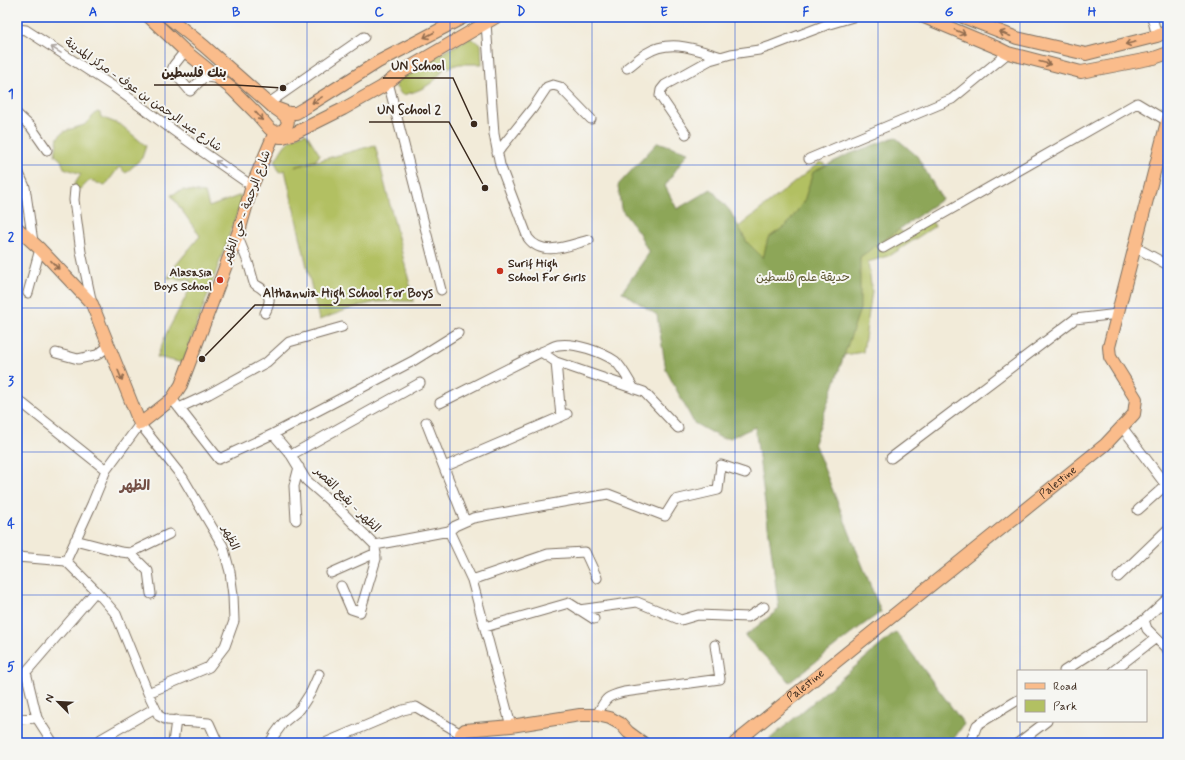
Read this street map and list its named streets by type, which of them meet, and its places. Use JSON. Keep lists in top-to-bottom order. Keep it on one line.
{"streets":{"main road":["شارع الرحمة - حي الظهر","Palestine"],"street":["شارع عبد الرحمن بن عوف - مركز المدينة","الظهر - بقيع القصر","الظهر"]},"crossings":[["شارع عبد الرحمن بن عوف - مركز المدينة","شارع الرحمة - حي الظهر"],["شارع الرحمة - حي الظهر","الظهر"]],"one_way":["شارع عبد الرحمن بن عوف - مركز المدينة"],"districts":["الظهر"],"parks":["حديقة علم فلسطين"],"places":["بنك فلسطين","UN School","UN School 2","Surif High School For Girls","Alasasia Boys School","Althanwia High School For Boys"],"legend":["Road","Park"],"north":"top left","grid":{"columns":["A","B","C","D","E","F","G","H"],"rows":["1","2","3","4","5"]}}
